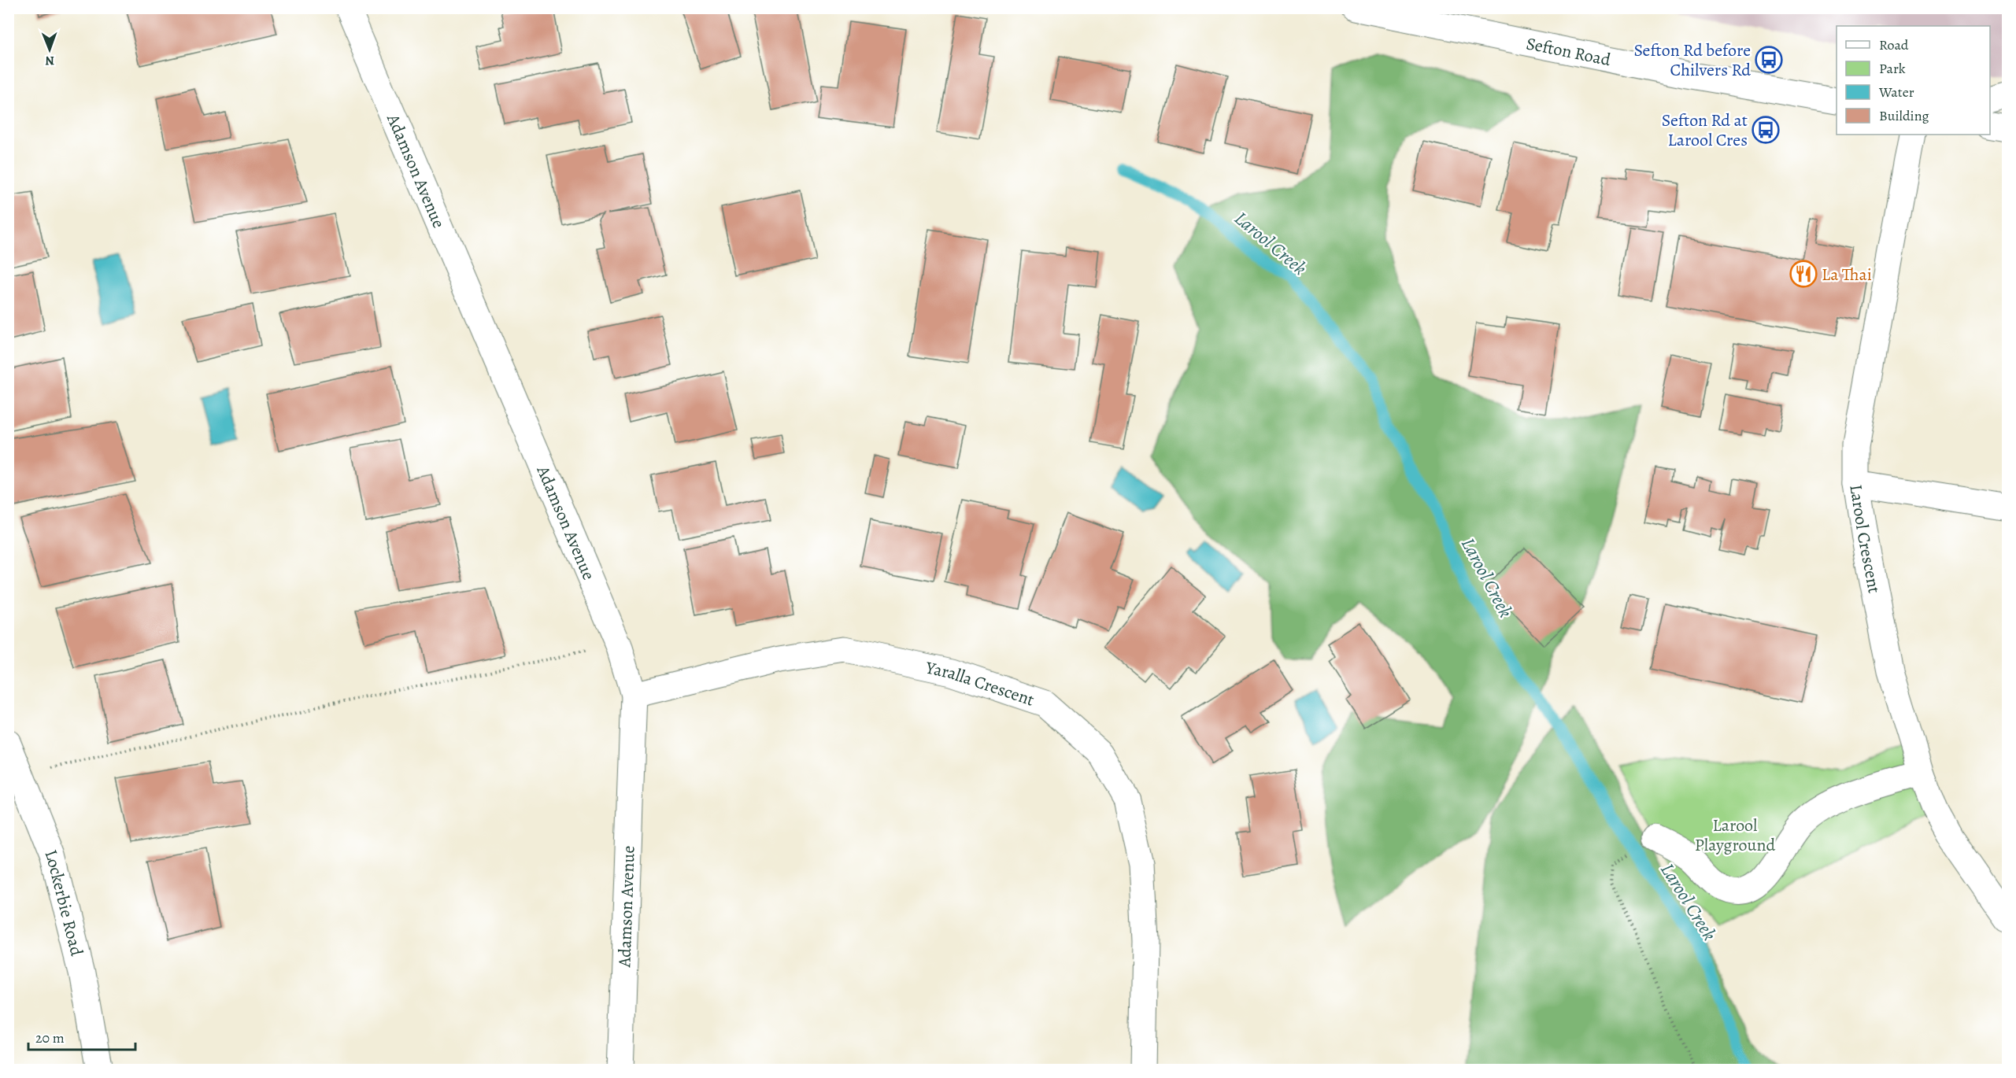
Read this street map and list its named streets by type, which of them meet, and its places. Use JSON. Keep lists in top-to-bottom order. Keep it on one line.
{"streets":{"street":["Sefton Road","Adamson Avenue","Larool Crescent","Yaralla Crescent","Lockerbie Road"]},"crossings":[["Adamson Avenue","Yaralla Crescent"]],"water":["Larool Creek"],"parks":["Larool Playground"],"places":{"bus stop":["Sefton Rd before Chilvers Rd","Sefton Rd at Larool Cres"],"restaurant":["La Thai"]},"legend":["Road","Park","Water","Building"],"scale_bar":"20 m","north":"bottom"}
